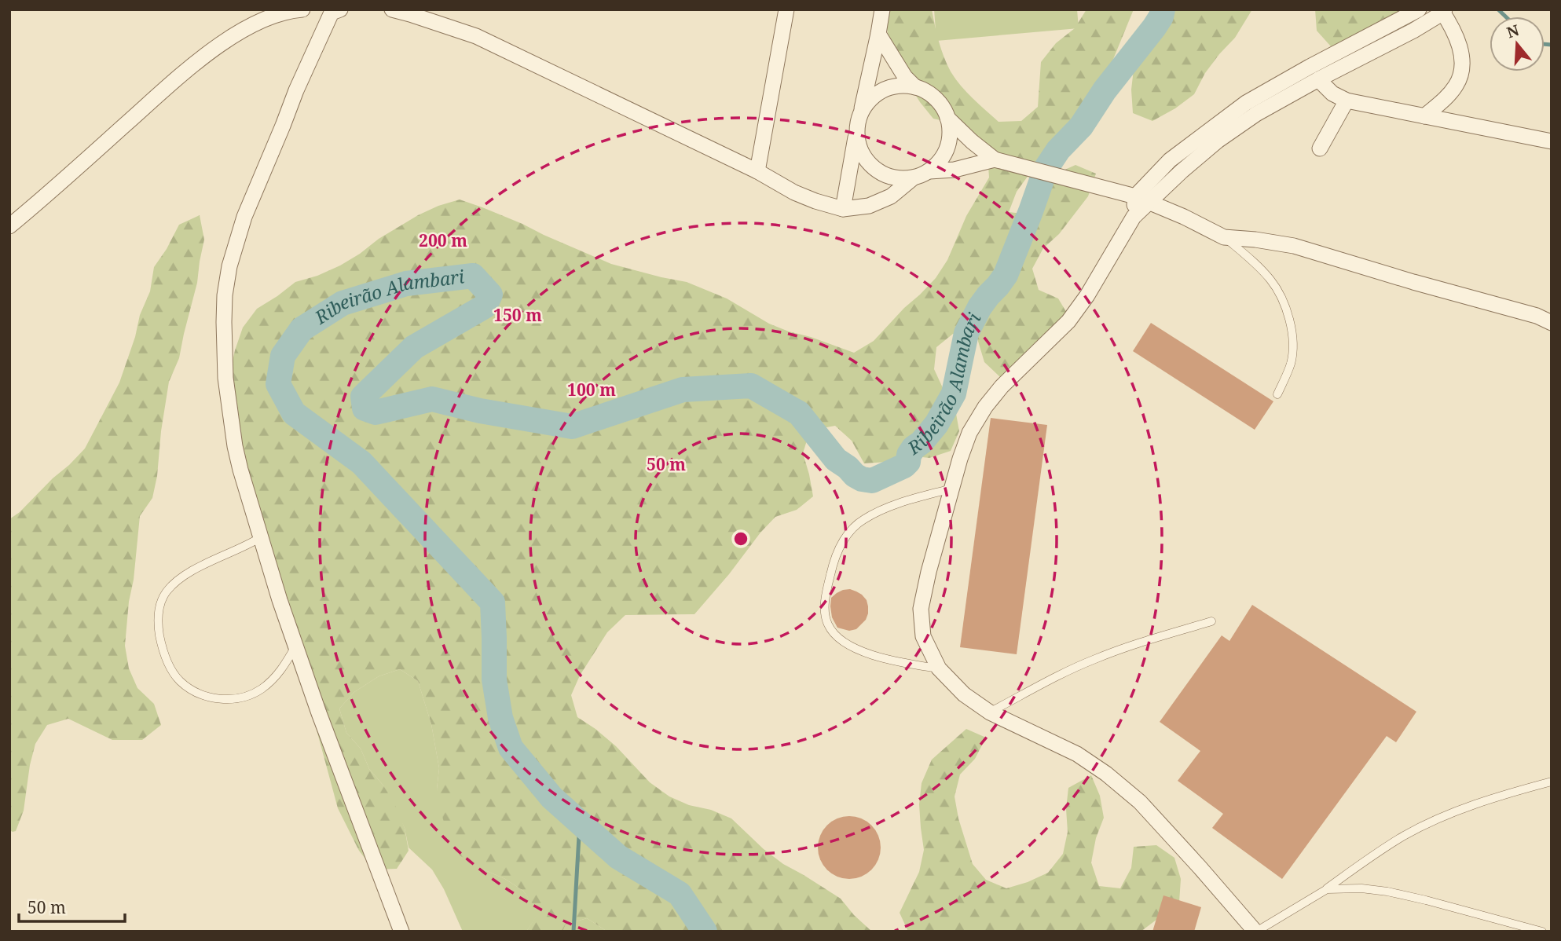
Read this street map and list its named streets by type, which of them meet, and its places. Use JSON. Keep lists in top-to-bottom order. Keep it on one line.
{"water":["Ribeirão Alambari"],"scale_bar":"50 m","north":"top","rings":["200 m","150 m","100 m","50 m"]}
